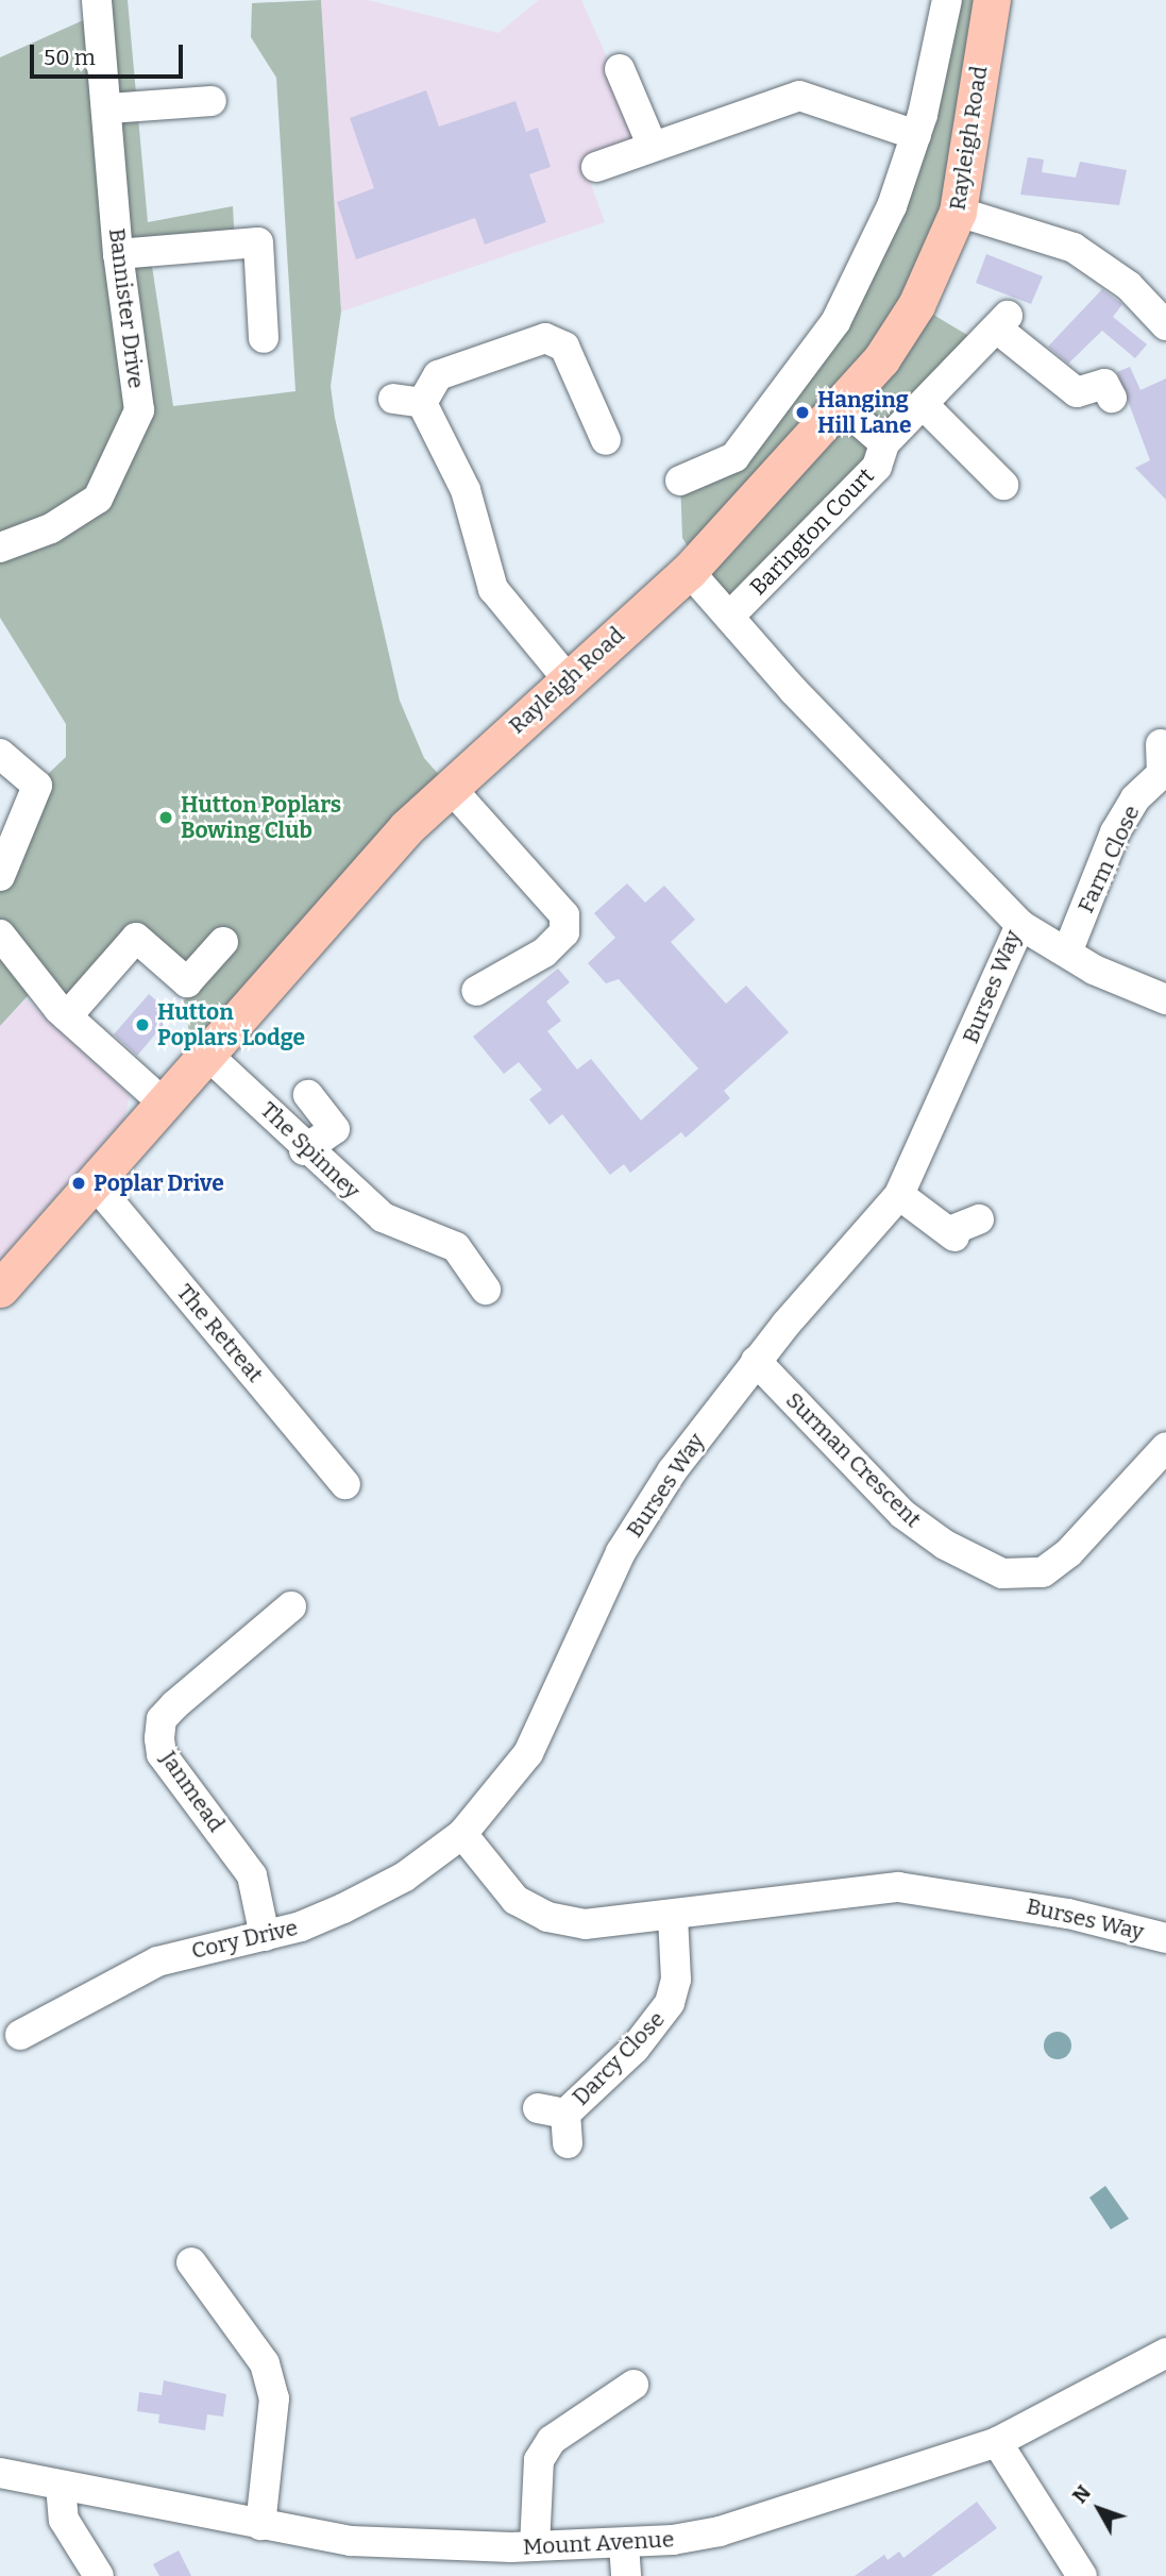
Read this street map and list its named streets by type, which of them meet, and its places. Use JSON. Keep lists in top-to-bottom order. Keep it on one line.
{"streets":{"main road":["Rayleigh Road"],"street":["Bannister Drive","Barington Court","Farm Close","Burses Way","The Spinney","The Retreat","Surman Crescent","Janmead","Cory Drive","Darcy Close","Mount Avenue"]},"crossings":[["Rayleigh Road","Barington Court"],["Rayleigh Road","Burses Way"],["Rayleigh Road","The Spinney"],["Rayleigh Road","The Retreat"],["Barington Court","Burses Way"],["Burses Way","Surman Crescent"],["Burses Way","Cory Drive"],["Burses Way","Darcy Close"],["Janmead","Cory Drive"]],"places":["Hanging Hill Lane","Hutton Poplars Bowing Club","Hutton Poplars Lodge","Poplar Drive"],"scale_bar":"50 m","north":"top left"}
